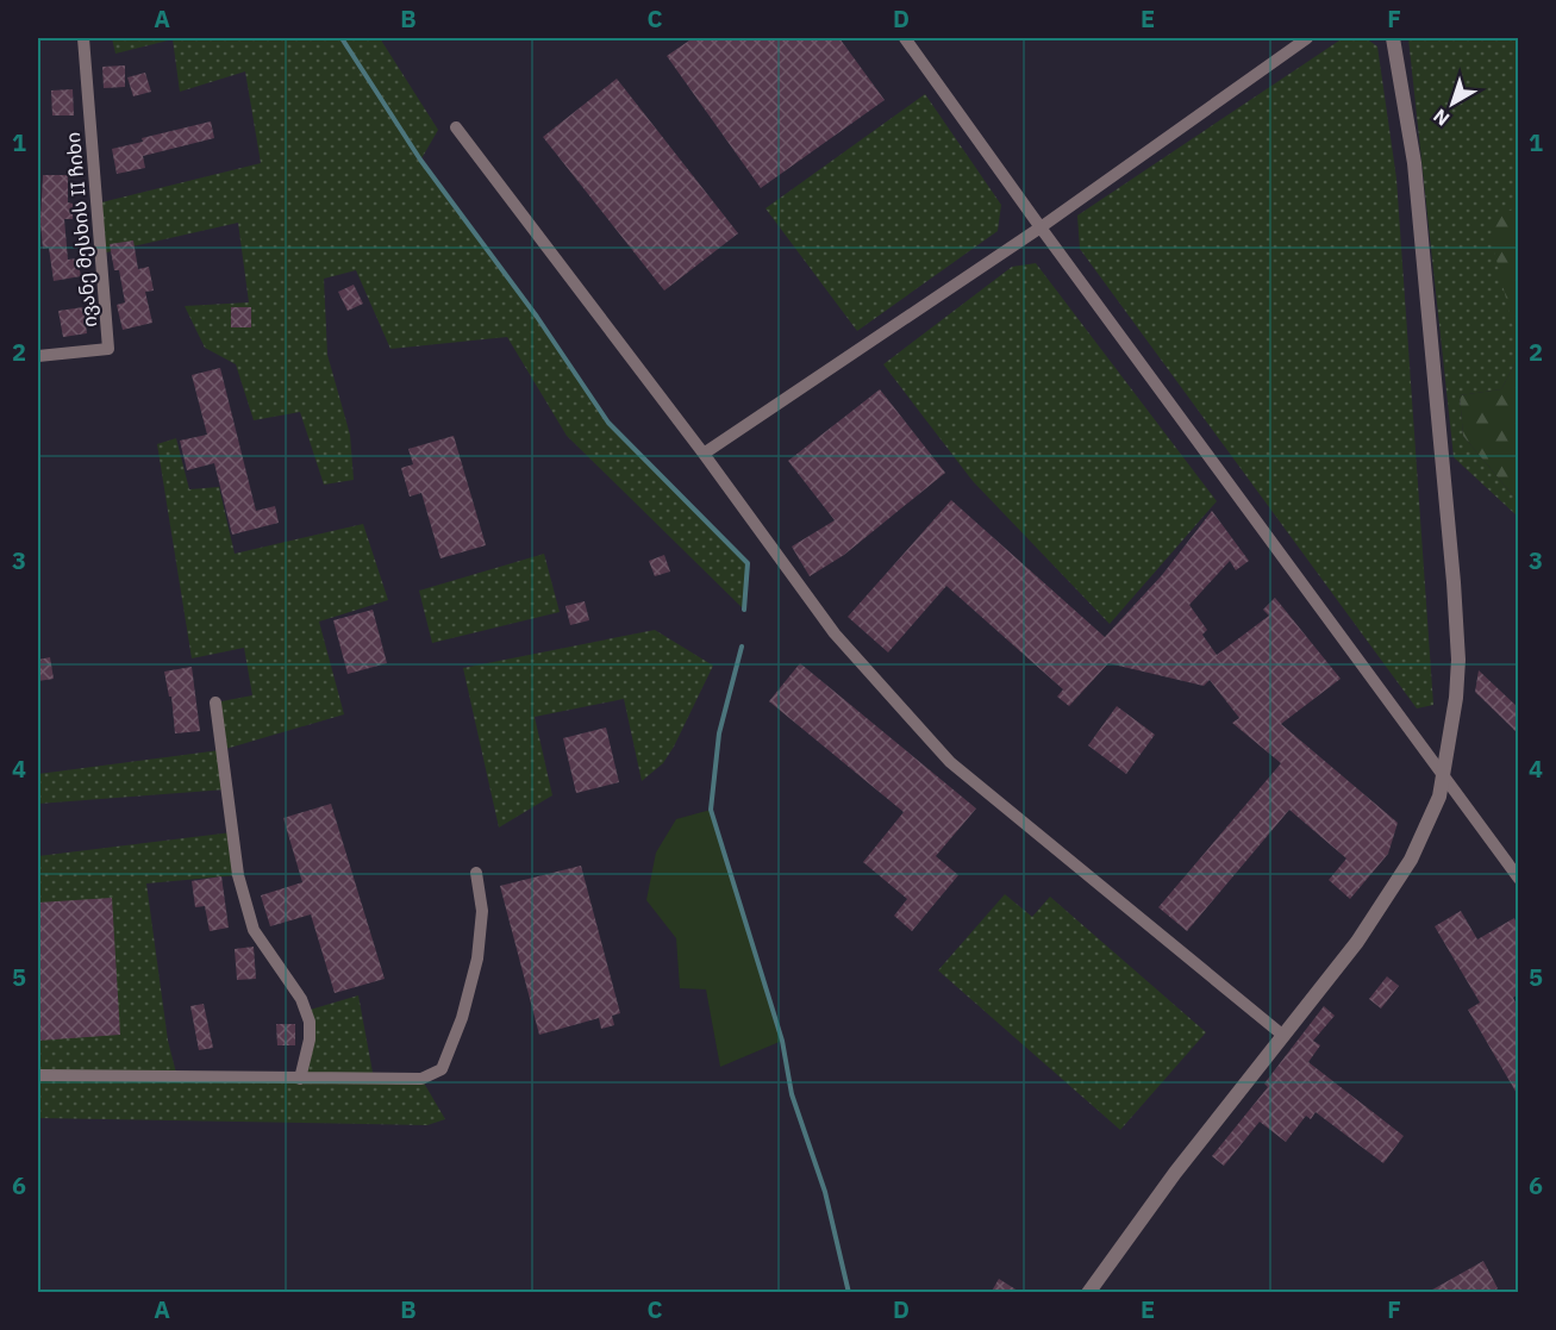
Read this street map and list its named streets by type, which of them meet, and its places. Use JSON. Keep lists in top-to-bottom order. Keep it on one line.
{"streets":{"street":["ივანე მესხის II ჩიხი"]},"north":"bottom left","grid":{"columns":["A","B","C","D","E","F"],"rows":["1","2","3","4","5","6"]}}
